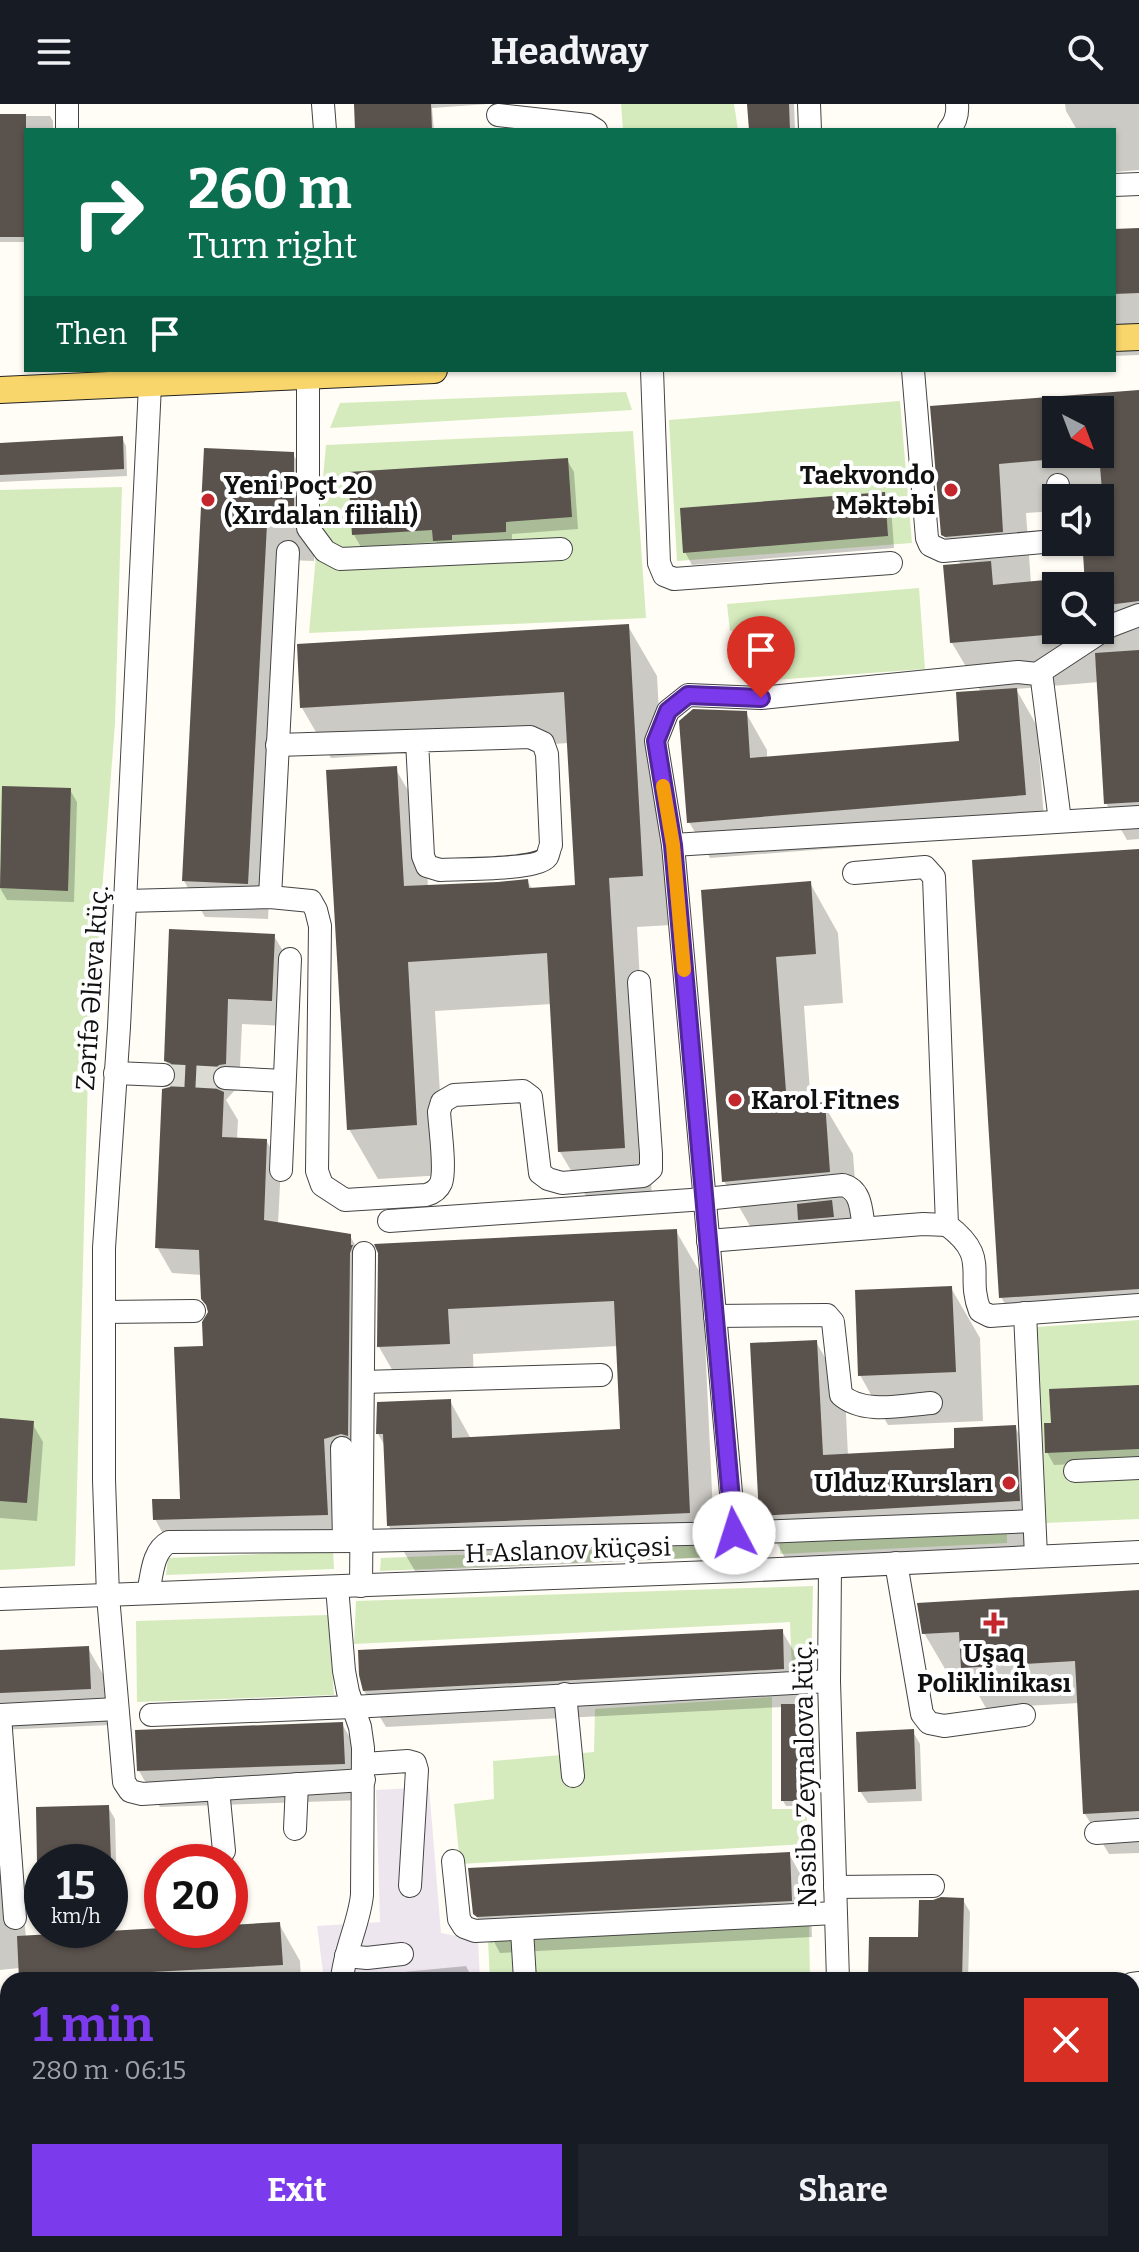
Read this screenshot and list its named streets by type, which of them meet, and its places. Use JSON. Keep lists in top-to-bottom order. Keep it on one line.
{"streets":{"street":["Zərifə Əlieva küç.","H.Aslanov küçəsi","Nəsibə Zeynalova küç."]},"crossings":[["Zərifə Əlieva küç.","H.Aslanov küçəsi"],["H.Aslanov küçəsi","Nəsibə Zeynalova küç."]],"places":{"other":["Taekvondo Məktəbi","Yeni Poçt 20 (Xırdalan filialı)","Karol Fitnes","Ulduz Kursları"],"health":["Uşaq Poliklinikası"]},"north":"bottom right","page":{"header":"Headway","turn":["260 m","Turn right"],"then":"Then","speed":"15 km/h","limit":"20","heading":["1 min","280 m · 06:15"],"buttons":["Exit","Share"]}}
